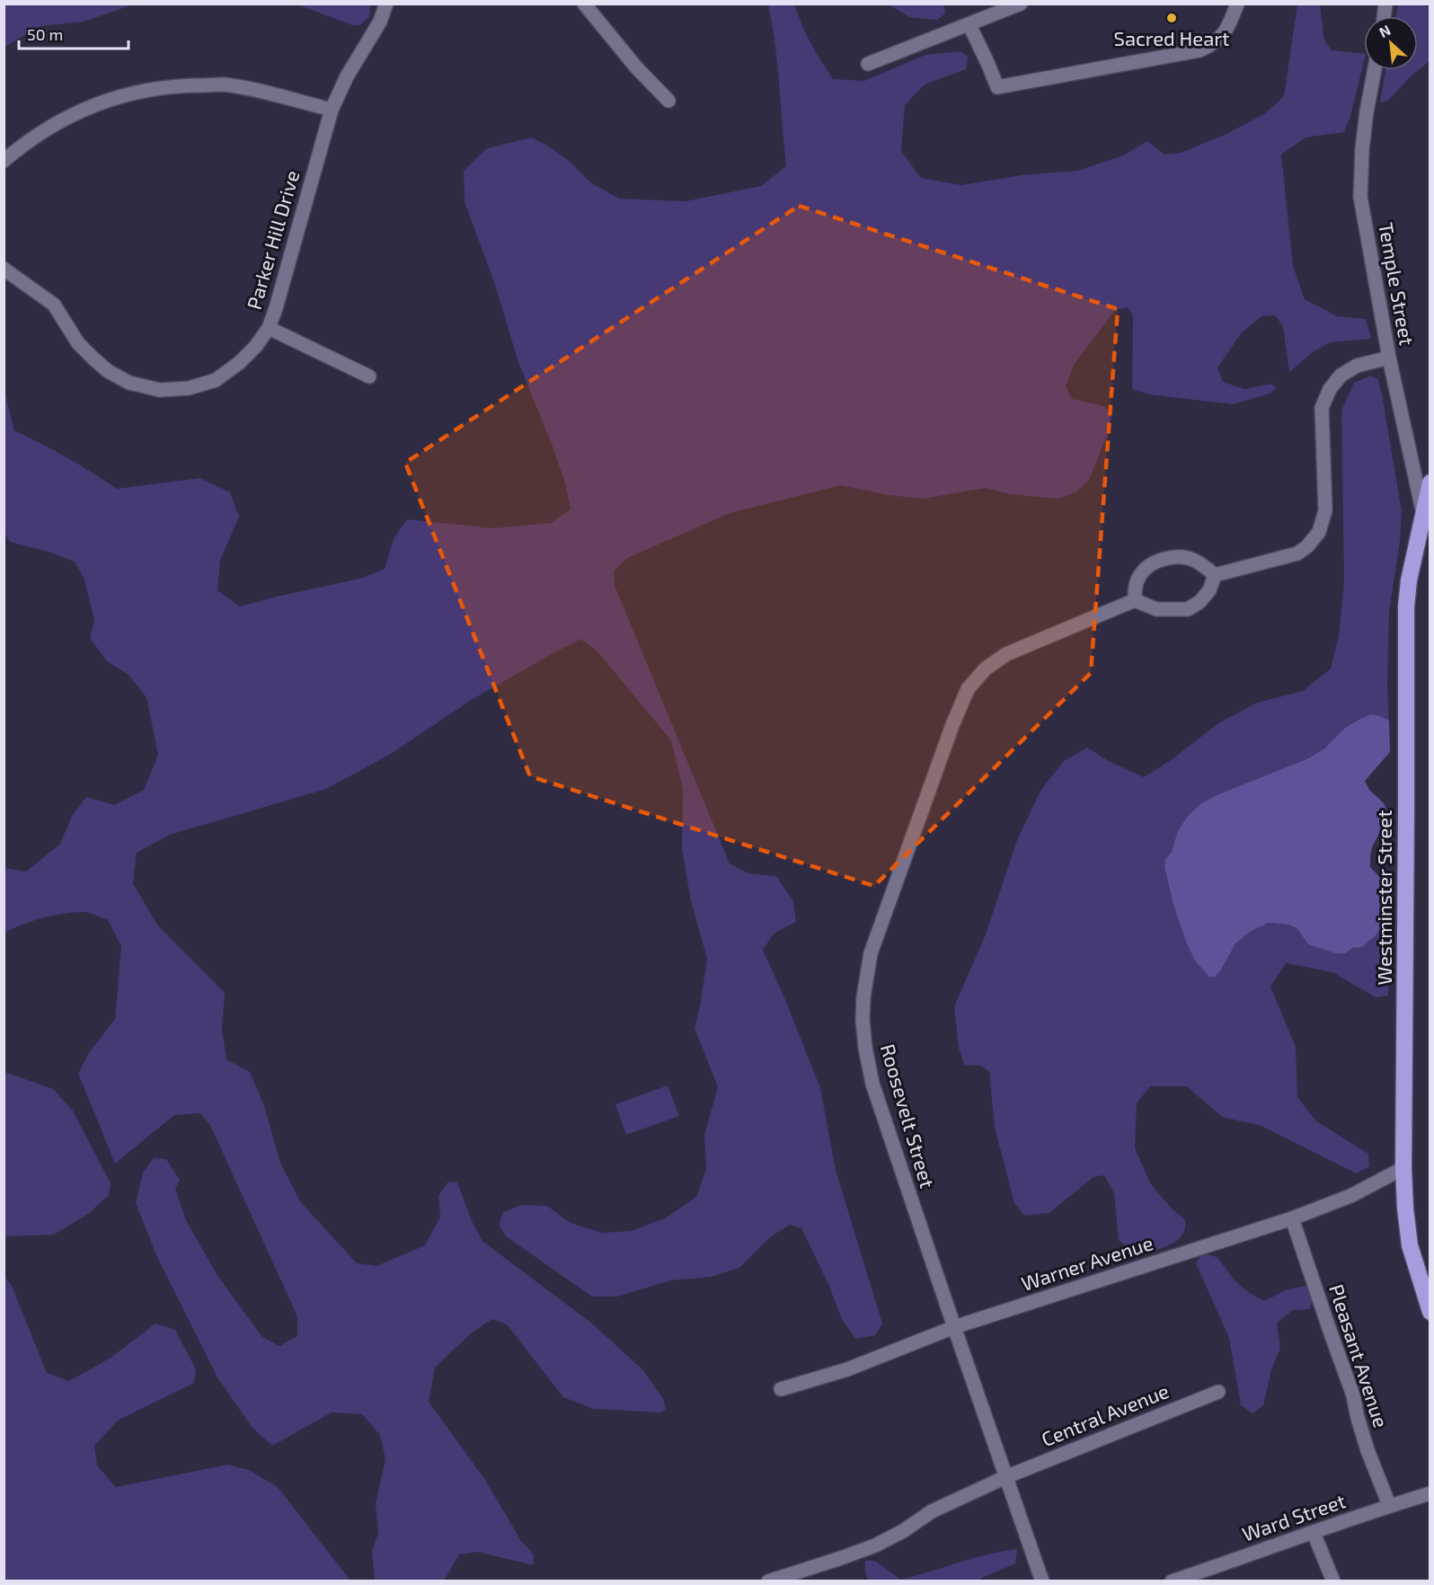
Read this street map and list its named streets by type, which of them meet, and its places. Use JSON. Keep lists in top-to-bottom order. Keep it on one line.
{"streets":{"highway":["Westminster Street"],"street":["Parker Hill Drive","Temple Street","Roosevelt Street","Warner Avenue","Pleasant Avenue","Central Avenue","Ward Street"]},"crossings":[["Temple Street","Westminster Street"],["Westminster Street","Warner Avenue"],["Roosevelt Street","Warner Avenue"],["Roosevelt Street","Central Avenue"],["Warner Avenue","Pleasant Avenue"],["Pleasant Avenue","Ward Street"]],"places":["Sacred Heart"],"scale_bar":"50 m","north":"top left"}
